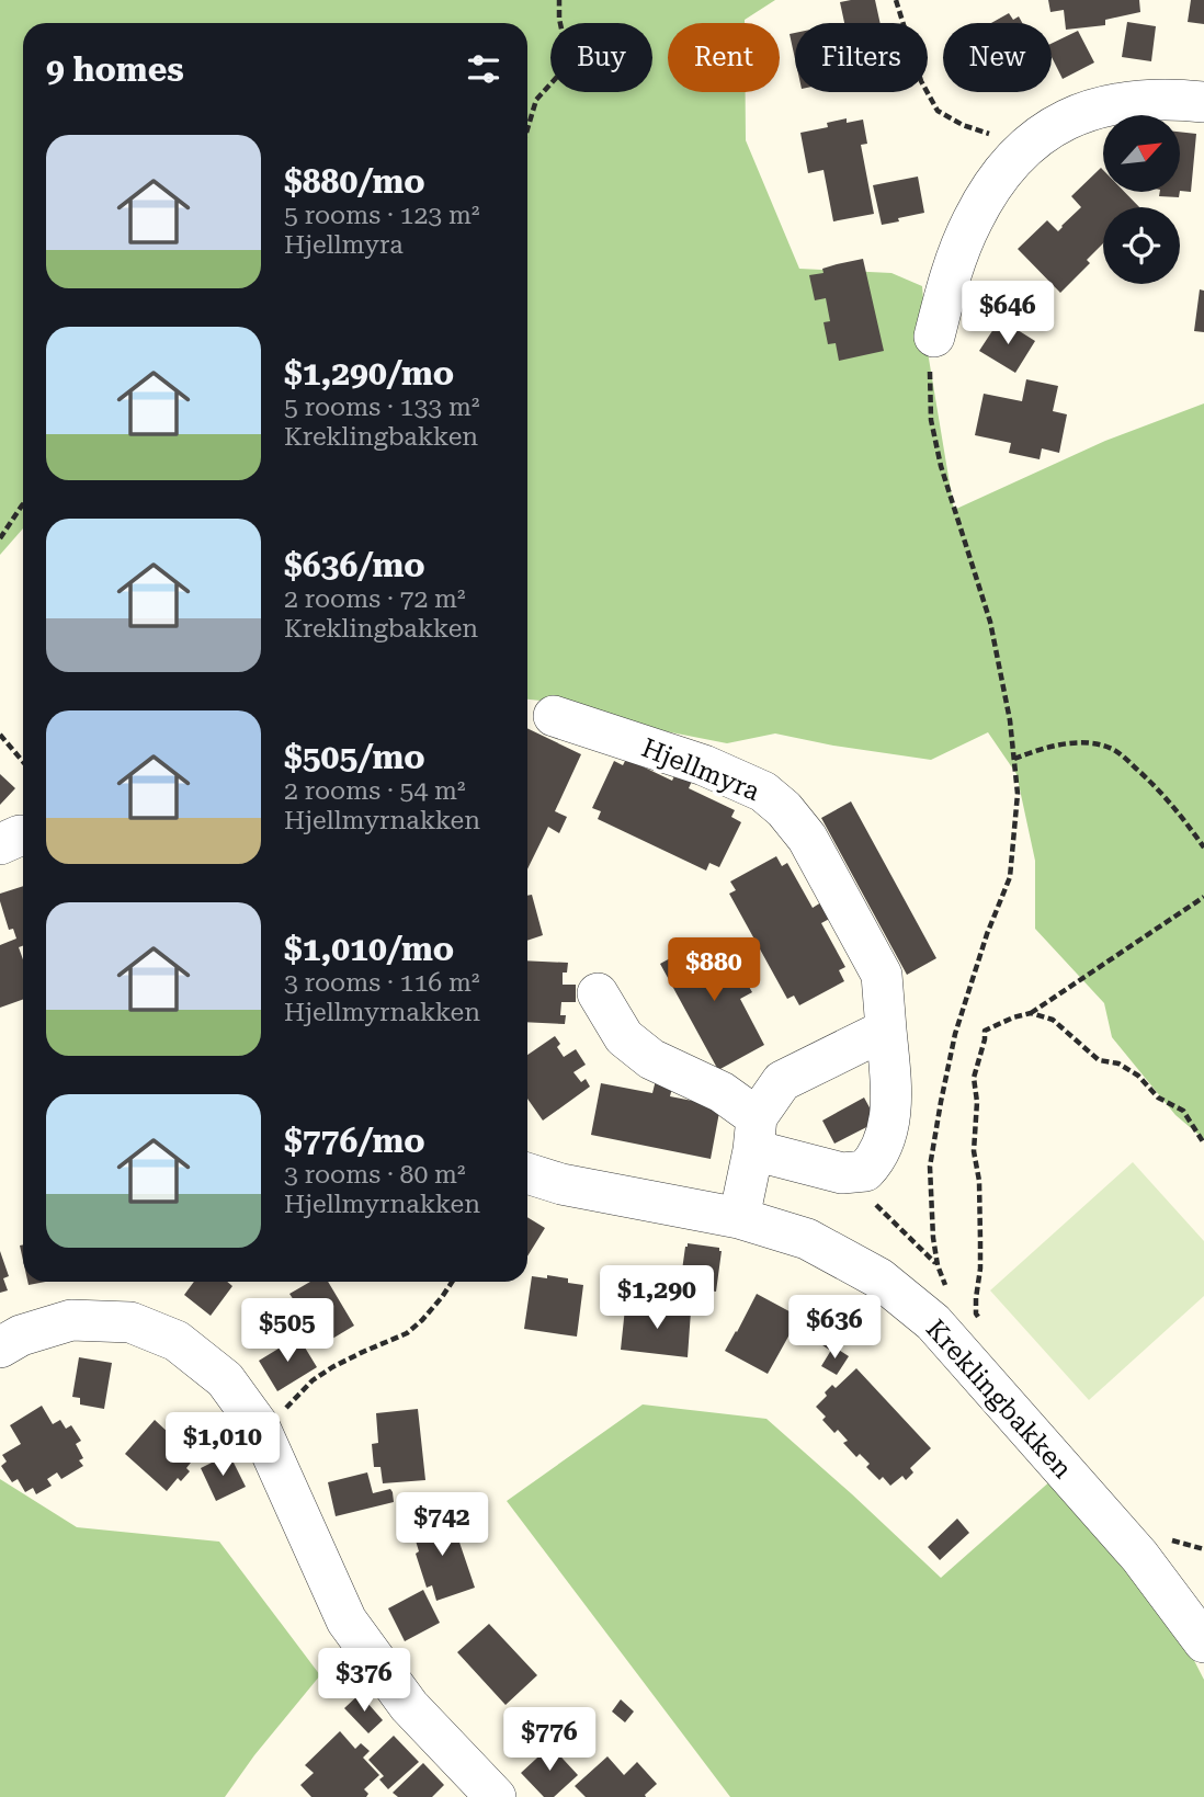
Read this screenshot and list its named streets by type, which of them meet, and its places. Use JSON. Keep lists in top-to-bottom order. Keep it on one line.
{"streets":{"street":["Hjellmyra","Kreklingbakken"]},"north":"top right","page":{"chip":["Buy","Rent","Filters","New"],"heading":"9 homes","list":[{"name":"$880/mo","note":"5 rooms · 123 m² · Hjellmyra"},{"name":"$1,290/mo","note":"5 rooms · 133 m² · Kreklingbakken"},{"name":"$636/mo","note":"2 rooms · 72 m² · Kreklingbakken"},{"name":"$505/mo","note":"2 rooms · 54 m² · Hjellmyrnakken"},{"name":"$1,010/mo","note":"3 rooms · 116 m² · Hjellmyrnakken"},{"name":"$776/mo","note":"3 rooms · 80 m² · Hjellmyrnakken"}],"price":["$646","$880","$1,290","$636","$505","$1,010","$742","$376","$776"]}}
